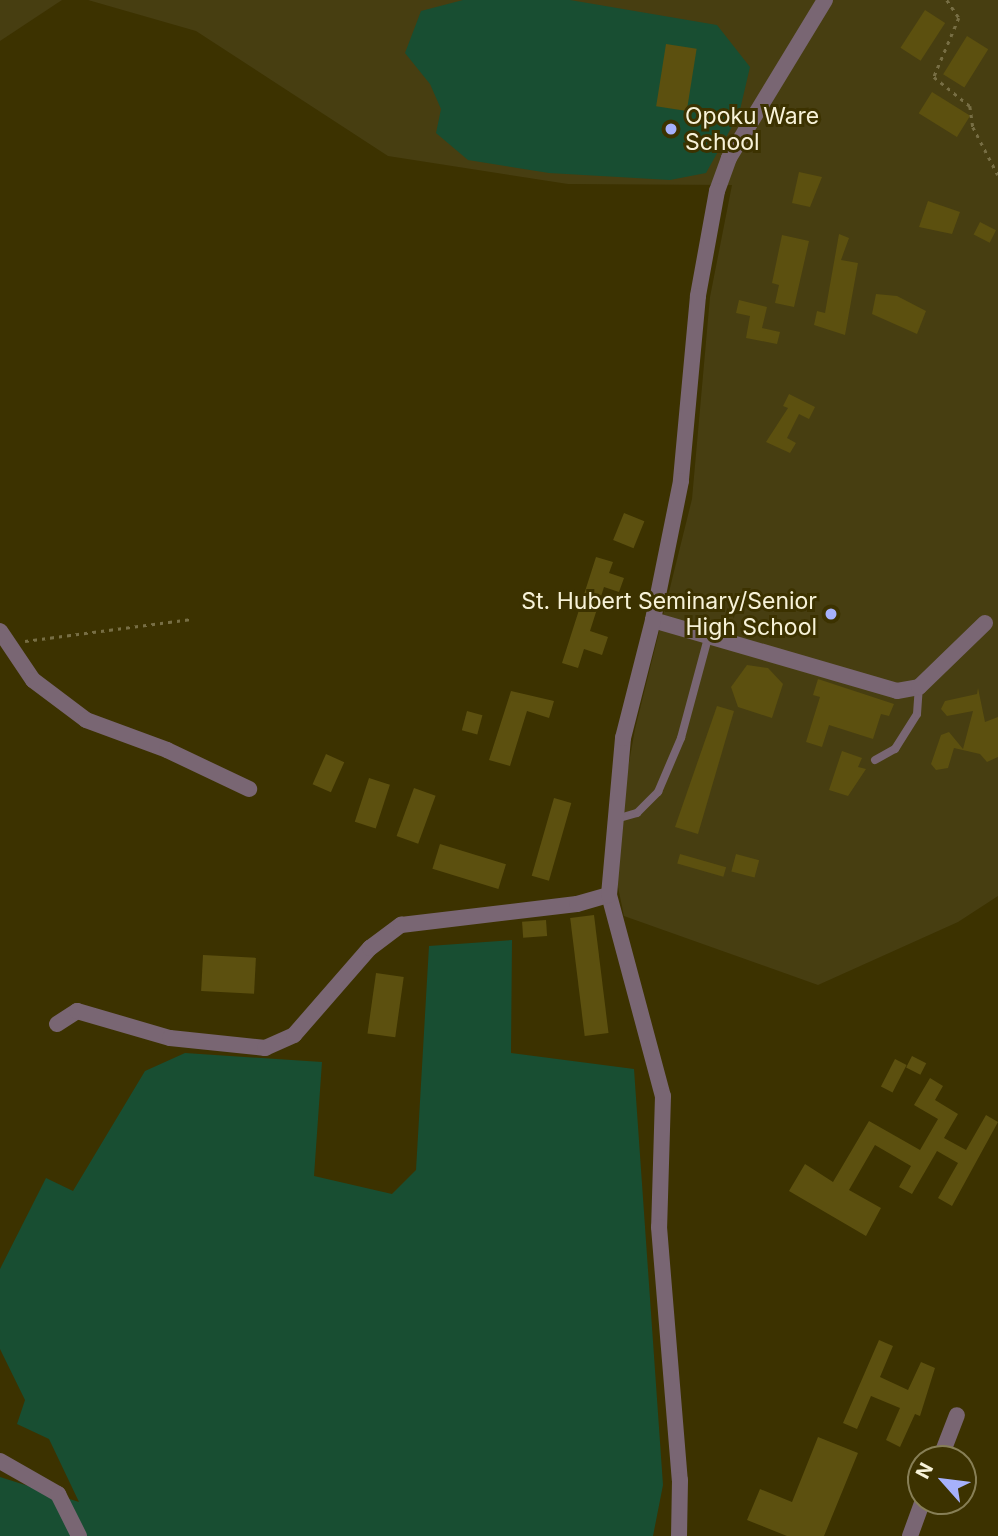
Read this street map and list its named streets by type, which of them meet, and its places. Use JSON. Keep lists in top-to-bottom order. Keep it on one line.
{"places":["Opoku Ware School","St. Hubert Seminary/Senior High School"],"north":"top left"}
